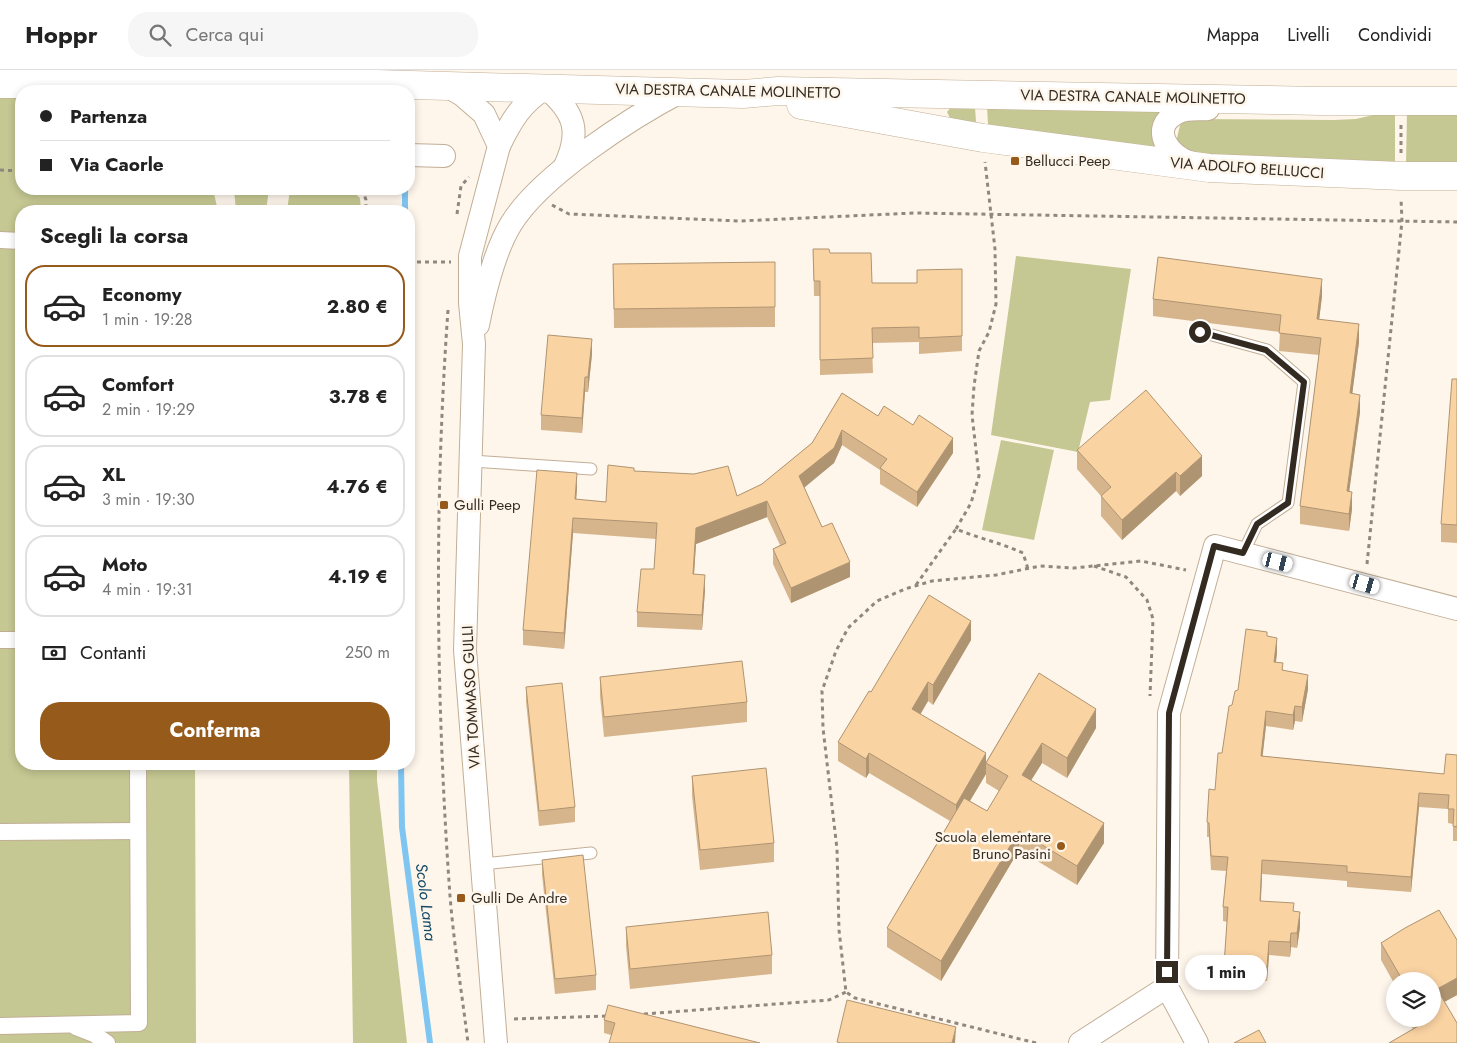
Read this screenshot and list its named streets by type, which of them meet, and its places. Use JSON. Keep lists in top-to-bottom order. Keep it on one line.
{"streets":{"street":["VIA DESTRA CANALE MOLINETTO","VIA ADOLFO BELLUCCI","VIA TOMMASO GULLI"]},"crossings":[["VIA DESTRA CANALE MOLINETTO","VIA ADOLFO BELLUCCI"],["VIA DESTRA CANALE MOLINETTO","VIA TOMMASO GULLI"]],"water":["Scolo Lama"],"places":{"transit":["Bellucci Peep","Gulli Peep","Gulli De Andre"],"other":["Scuola elementare Bruno Pasini"]},"page":{"header":"Hoppr","search":"Cerca qui","nav":["Mappa","Livelli","Condividi"],"banner":["Partenza","Via Caorle"],"heading":"Scegli la corsa","list":[{"name":"Economy","note":"1 min · 19:28","value":"2.80 €"},{"name":"Comfort","note":"2 min · 19:29","value":"3.78 €"},{"name":"XL","note":"3 min · 19:30","value":"4.76 €"},{"name":"Moto","note":"4 min · 19:31","value":"4.19 €"}],"pay":["Contanti","250 m"],"buttons":"Conferma","bubble":"1 min"}}
